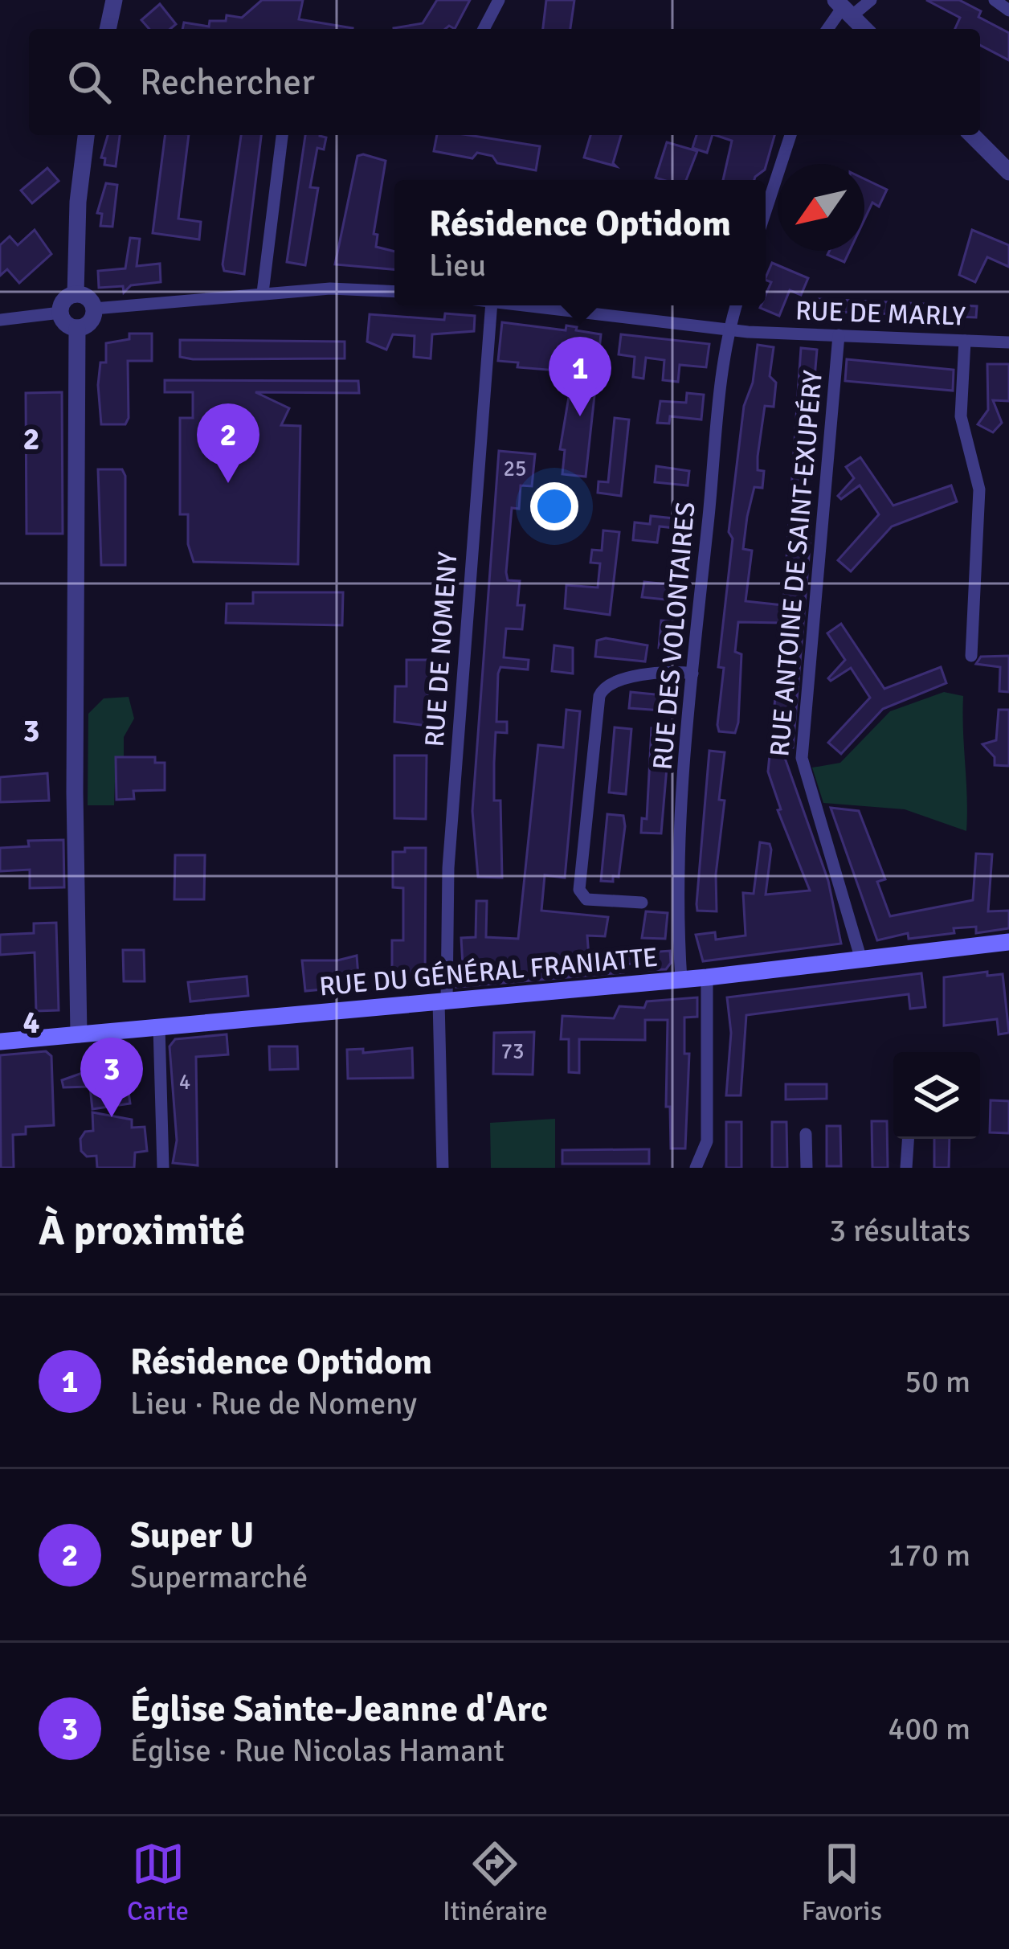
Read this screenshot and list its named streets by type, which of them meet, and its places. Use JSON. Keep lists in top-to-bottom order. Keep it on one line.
{"streets":{"main road":["RUE DU GÉNÉRAL FRANIATTE"],"street":["RUE DE MARLY","RUE ANTOINE DE SAINT-EXUPÉRY","RUE DES VOLONTAIRES","RUE DE NOMENY"]},"crossings":[["RUE DE MARLY","RUE ANTOINE DE SAINT-EXUPÉRY"],["RUE DE MARLY","RUE DES VOLONTAIRES"],["RUE ANTOINE DE SAINT-EXUPÉRY","RUE DU GÉNÉRAL FRANIATTE"],["RUE DES VOLONTAIRES","RUE DU GÉNÉRAL FRANIATTE"],["RUE DE NOMENY","RUE DU GÉNÉRAL FRANIATTE"]],"house_numbers":["25","73","4"],"north":"bottom left","page":{"search":"Rechercher","popup":["Résidence Optidom","Lieu"],"pins":["1","2","3"],"heading":["À proximité","3 résultats"],"list":[{"mark":"1","name":"Résidence Optidom","note":"Lieu · Rue de Nomeny","value":"50 m"},{"mark":"2","name":"Super U","note":"Supermarché","value":"170 m"},{"mark":"3","name":"Église Sainte-Jeanne d'Arc","note":"Église · Rue Nicolas Hamant","value":"400 m"}],"nav":["Carte","Itinéraire","Favoris"]},"grid":{"rows":["2","3","4"]}}
